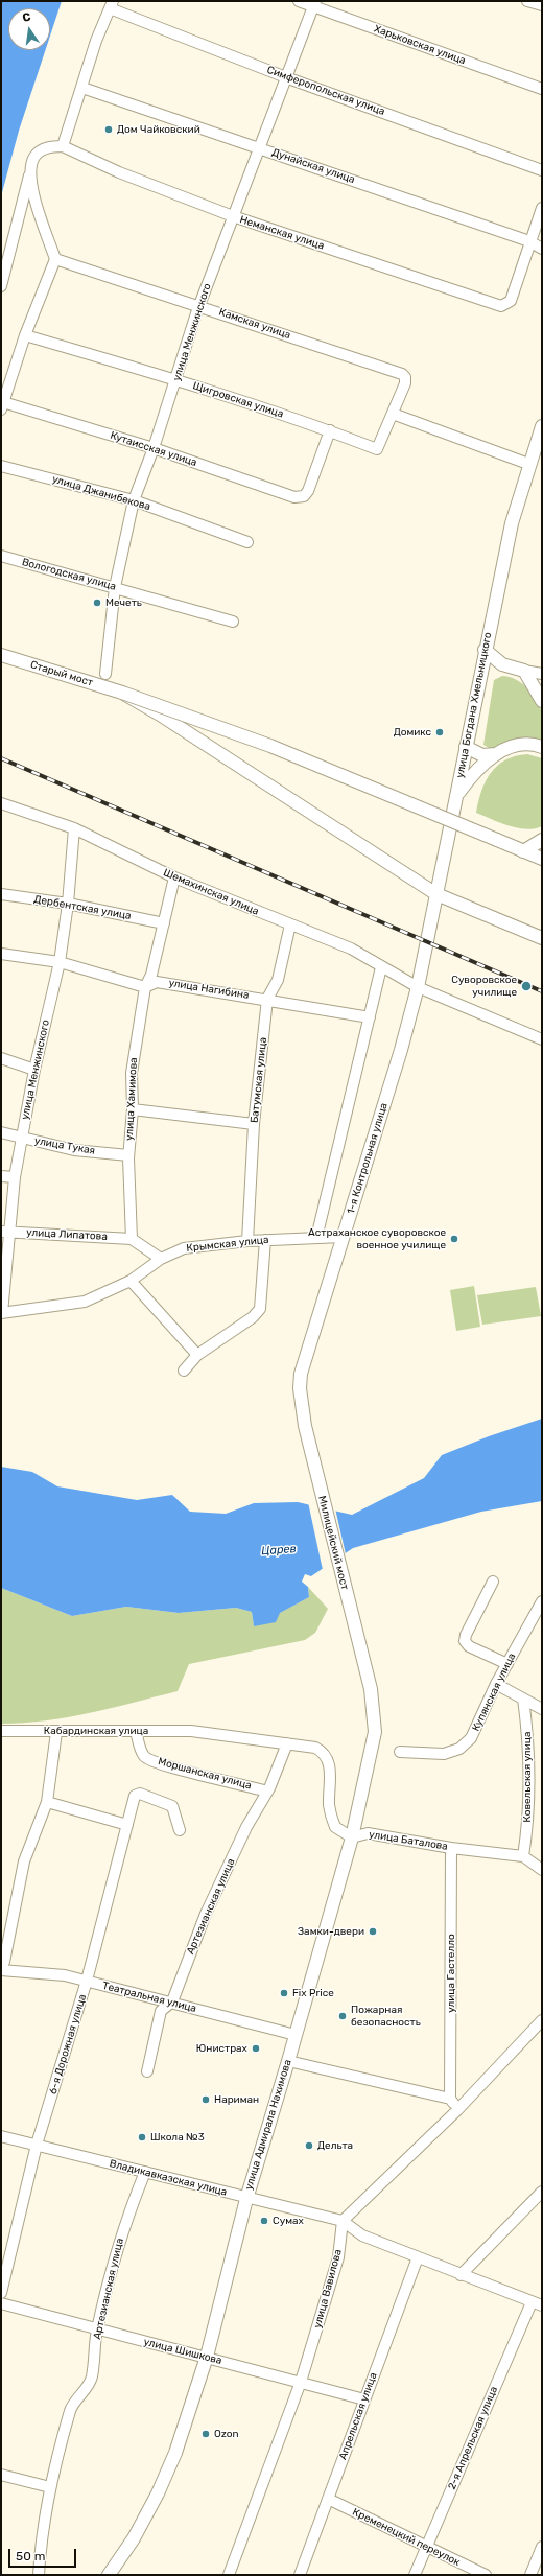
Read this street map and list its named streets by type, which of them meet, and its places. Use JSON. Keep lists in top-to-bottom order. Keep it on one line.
{"streets":{"main road":["Старый мост","улица Богдана Хмельницкого","1-я Контрольная улица","Милицейский мост","улица Адмирала Нахимова"],"street":["Харьковская улица","Симферопольская улица","Дунайская улица","Неманская улица","Камская улица","улица Менжинского","Щигровская улица","Кутаисская улица","улица Джанибекова","Вологодская улица","Шемахинская улица","Дербентская улица","улица Нагибина","Батумская улица","улица Хамимова","улица Тукая","улица Липатова","Крымская улица","Купянская улица","Кабардинская улица","Моршанская улица","Ковельская улица","улица Баталова","Артезианская улица","улица Гастелло","Театральная улица","6-я Дорожная улица","Владикавказская улица","улица Вавилова","улица Шишкова","Апрельская улица","2-я Апрельская улица","Кременецкий переулок"]},"crossings":[["Харьковская улица","улица Менжинского"],["Симферопольская улица","улица Менжинского"],["Дунайская улица","Неманская улица"],["Дунайская улица","улица Менжинского"],["Неманская улица","улица Менжинского"],["Камская улица","улица Менжинского"],["Камская улица","Щигровская улица"],["улица Менжинского","Щигровская улица"],["улица Менжинского","Кутаисская улица"],["улица Менжинского","улица Джанибекова"],["улица Менжинского","Вологодская улица"],["улица Менжинского","Шемахинская улица"],["улица Менжинского","Дербентская улица"],["улица Менжинского","улица Нагибина"],["улица Менжинского","улица Тукая"],["улица Менжинского","улица Липатова"],["улица Менжинского","Крымская улица"],["Щигровская улица","Кутаисская улица"],["улица Богдана Хмельницкого","Шемахинская улица"],["улица Богдана Хмельницкого","1-я Контрольная улица"],["Шемахинская улица","Батумская улица"],["Шемахинская улица","улица Хамимова"],["Шемахинская улица","1-я Контрольная улица"],["Дербентская улица","улица Хамимова"],["улица Нагибина","Батумская улица"],["улица Нагибина","улица Хамимова"],["Батумская улица","Крымская улица"],["улица Хамимова","улица Тукая"],["улица Хамимова","улица Липатова"],["1-я Контрольная улица","Крымская улица"],["1-я Контрольная улица","Милицейский мост"],["Милицейский мост","улица Адмирала Нахимова"],["Кабардинская улица","Моршанская улица"],["Кабардинская улица","Артезианская улица"],["Моршанская улица","Артезианская улица"],["Ковельская улица","улица Баталова"],["улица Баталова","улица Гастелло"],["улица Баталова","улица Адмирала Нахимова"],["Артезианская улица","Театральная улица"],["Артезианская улица","Владикавказская улица"],["Артезианская улица","улица Шишкова"],["Театральная улица","6-я Дорожная улица"],["Театральная улица","улица Адмирала Нахимова"],["6-я Дорожная улица","Владикавказская улица"],["улица Адмирала Нахимова","Владикавказская улица"],["улица Адмирала Нахимова","улица Шишкова"],["Владикавказская улица","улица Вавилова"],["Владикавказская улица","Апрельская улица"],["Владикавказская улица","2-я Апрельская улица"],["улица Вавилова","улица Шишкова"],["улица Шишкова","Апрельская улица"],["Апрельская улица","Кременецкий переулок"],["2-я Апрельская улица","Кременецкий переулок"]],"water":["Царев"],"places":["Дом Чайковский","Мечеть","Домикс","Суворовское училище","Астраханское суворовское военное училище","Замки-двери","Fix Price","Пожарная безопасность","Юнистрах","Нариман","Школа №3","Дельта","Сумах","Ozon"],"scale_bar":"50 m","north":"top"}
